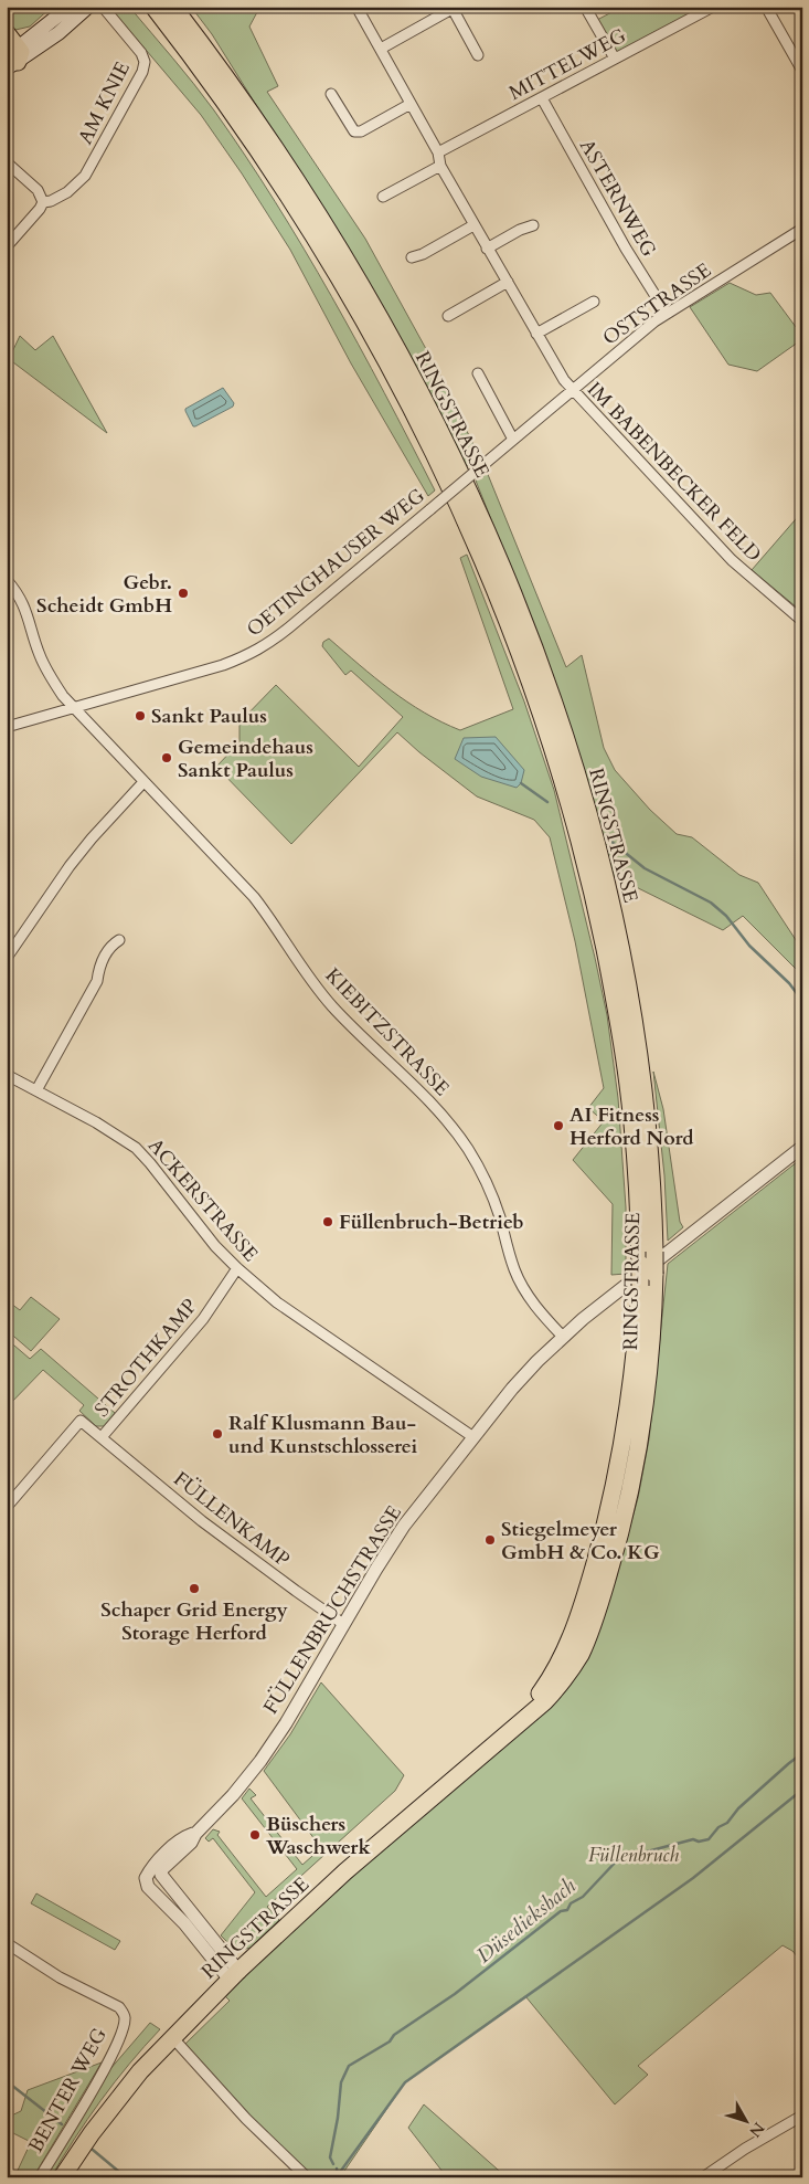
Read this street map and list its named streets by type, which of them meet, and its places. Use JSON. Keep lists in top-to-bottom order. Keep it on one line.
{"streets":{"main road":["RINGSTRASSE"],"street":["MITTELWEG","AM KNIE","ASTERNWEG","OSTSTRASSE","IM BABENBECKER FELD","OETINGHAUSER WEG","KIEBITZSTRASSE","ACKERSTRASSE","STROTHKAMP","FÜLLENKAMP","FÜLLENBRUCHSTRASSE","BENTER WEG"]},"crossings":[["MITTELWEG","ASTERNWEG"],["MITTELWEG","IM BABENBECKER FELD"],["ASTERNWEG","OSTSTRASSE"],["OSTSTRASSE","IM BABENBECKER FELD"],["OSTSTRASSE","OETINGHAUSER WEG"],["OETINGHAUSER WEG","KIEBITZSTRASSE"],["KIEBITZSTRASSE","FÜLLENBRUCHSTRASSE"],["ACKERSTRASSE","STROTHKAMP"],["ACKERSTRASSE","FÜLLENBRUCHSTRASSE"],["STROTHKAMP","FÜLLENKAMP"],["FÜLLENKAMP","FÜLLENBRUCHSTRASSE"]],"water":["Düsedieksbach"],"parks":["Füllenbruch"],"places":["Gebr. Scheidt GmbH","Sankt Paulus","Gemeindehaus Sankt Paulus","AI Fitness Herford Nord","Füllenbruch-Betrieb","Ralf Klusmann Bau- und Kunstschlosserei","Stiegelmeyer GmbH & Co. KG","Schaper Grid Energy Storage Herford","Büschers Waschwerk"],"north":"bottom right"}
